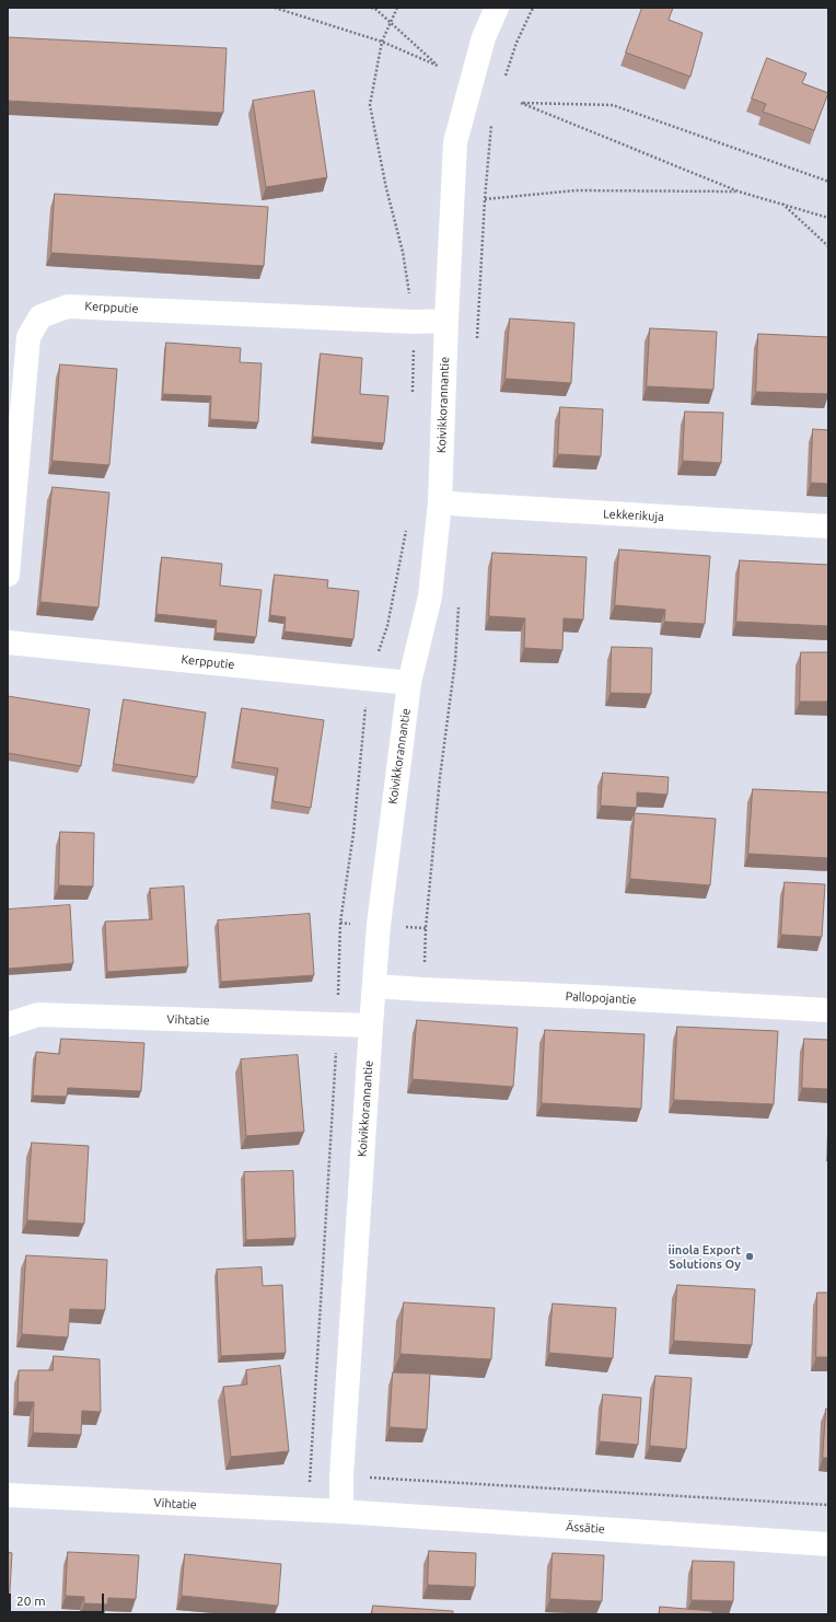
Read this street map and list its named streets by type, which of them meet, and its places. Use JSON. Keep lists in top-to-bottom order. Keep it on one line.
{"streets":{"street":["Kerpputie","Koivikkorannantie","Lekkerikuja","Pallopojantie","Vihtatie","Ässätie"]},"crossings":[["Kerpputie","Koivikkorannantie"],["Koivikkorannantie","Lekkerikuja"],["Koivikkorannantie","Pallopojantie"],["Koivikkorannantie","Vihtatie"],["Koivikkorannantie","Ässätie"],["Vihtatie","Ässätie"]],"places":["iinola Export Solutions Oy"],"scale_bar":"20 m"}
